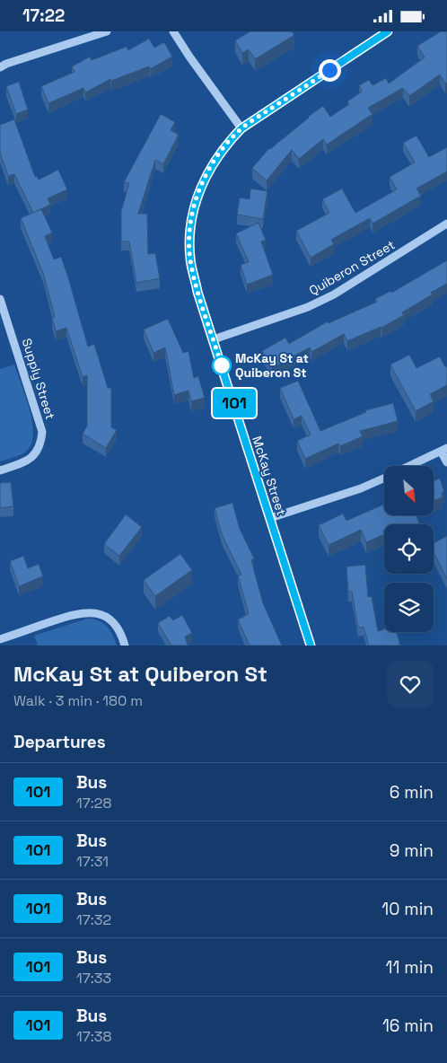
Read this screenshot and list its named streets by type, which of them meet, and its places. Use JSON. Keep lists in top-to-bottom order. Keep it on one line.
{"streets":{"street":["Quiberon Street","Supply Street","McKay Street"]},"crossings":[["Quiberon Street","McKay Street"]],"places":["McKay St at Quiberon St"],"lines":["bus line 101"],"north":"bottom right","page":{"status":"17:22","on_map":"101","heading":[["McKay St at Quiberon St","Walk · 3 min · 180 m"],"Departures"],"list":[{"mark":"101","name":"Bus","note":"17:28","value":"6 min"},{"mark":"101","name":"Bus","note":"17:31","value":"9 min"},{"mark":"101","name":"Bus","note":"17:32","value":"10 min"},{"mark":"101","name":"Bus","note":"17:33","value":"11 min"},{"mark":"101","name":"Bus","note":"17:38","value":"16 min"}]}}
